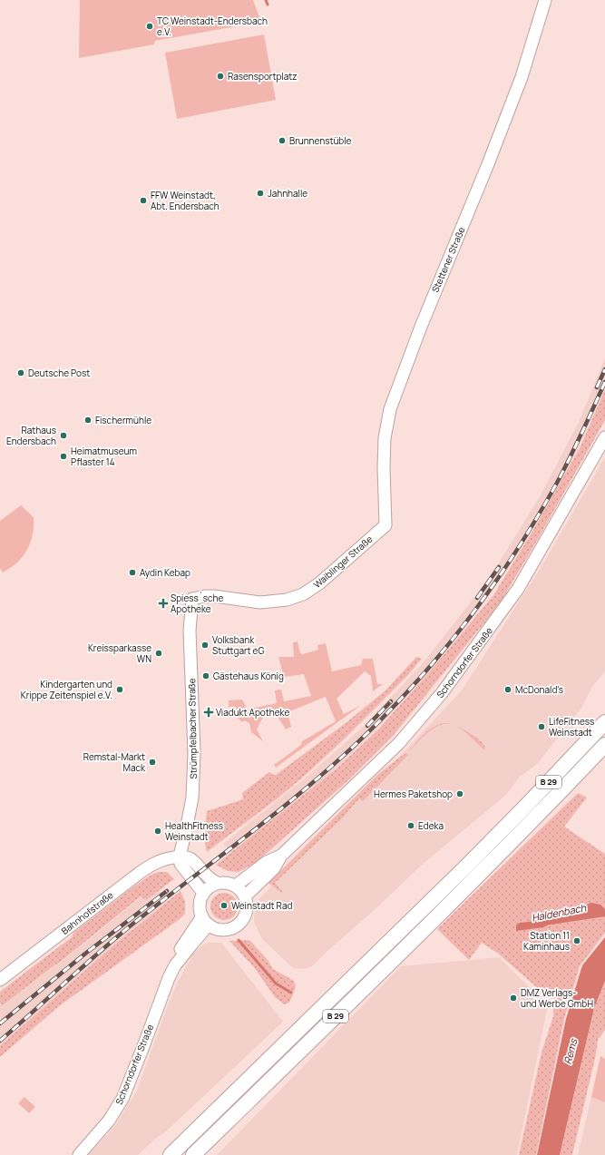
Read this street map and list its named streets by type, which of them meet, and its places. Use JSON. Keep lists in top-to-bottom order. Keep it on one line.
{"streets":{"highway":["B 29"],"street":["Stettener Straße","Waiblinger Straße","Schorndorfer Straße","Strümpfelbacher Straße","Bahnhofstraße"]},"crossings":[["Stettener Straße","Waiblinger Straße"],["Waiblinger Straße","Strümpfelbacher Straße"],["Strümpfelbacher Straße","Bahnhofstraße"]],"water":["Haldenbach","Rems"],"places":{"other":["TC Weinstadt-Endersbach e.V.","Rasensportplatz","Brunnenstüble","Jahnhalle","FFW Weinstadt, Abt. Endersbach","Deutsche Post","Fischermühle","Rathaus Endersbach","Heimatmuseum Pflaster 14","Aydin Kebap","Volksbank Stuttgart eG","Kreissparkasse WN","Gästehaus König","Kindergarten und Krippe Zeitenspiel e.V.","McDonald's","LifeFitness Weinstadt","Remstal-Markt Mack","Hermes Paketshop","Edeka","HealthFitness Weinstadt","Weinstadt Rad","Station 11 Kaminhaus","DMZ Verlags- und Werbe GmbH"],"health":["Spiess´sche Apotheke","Viadukt Apotheke"]}}
